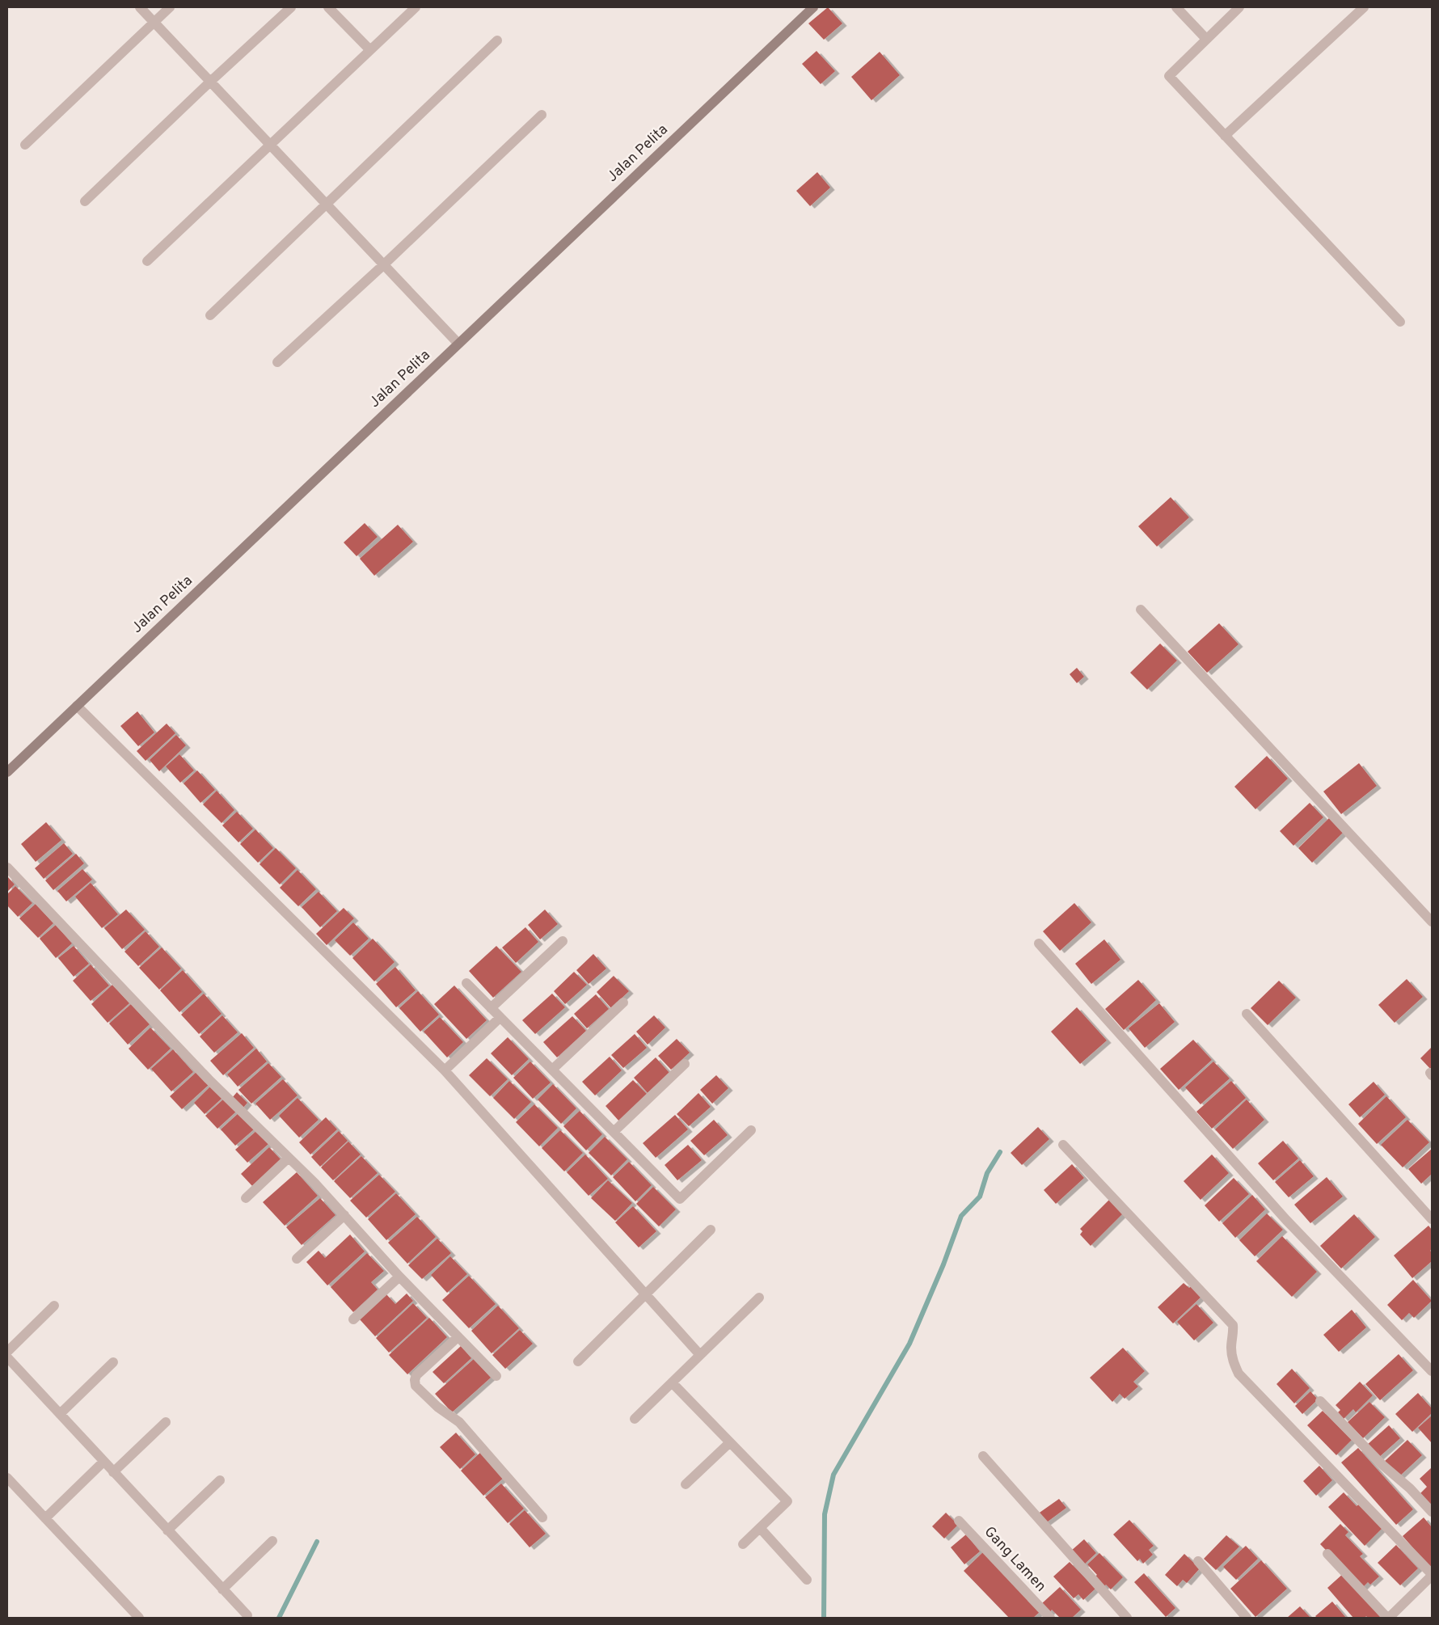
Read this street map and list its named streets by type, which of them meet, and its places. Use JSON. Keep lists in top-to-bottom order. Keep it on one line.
{"streets":{"street":["Jalan Pelita","Gang Lamen"]}}
